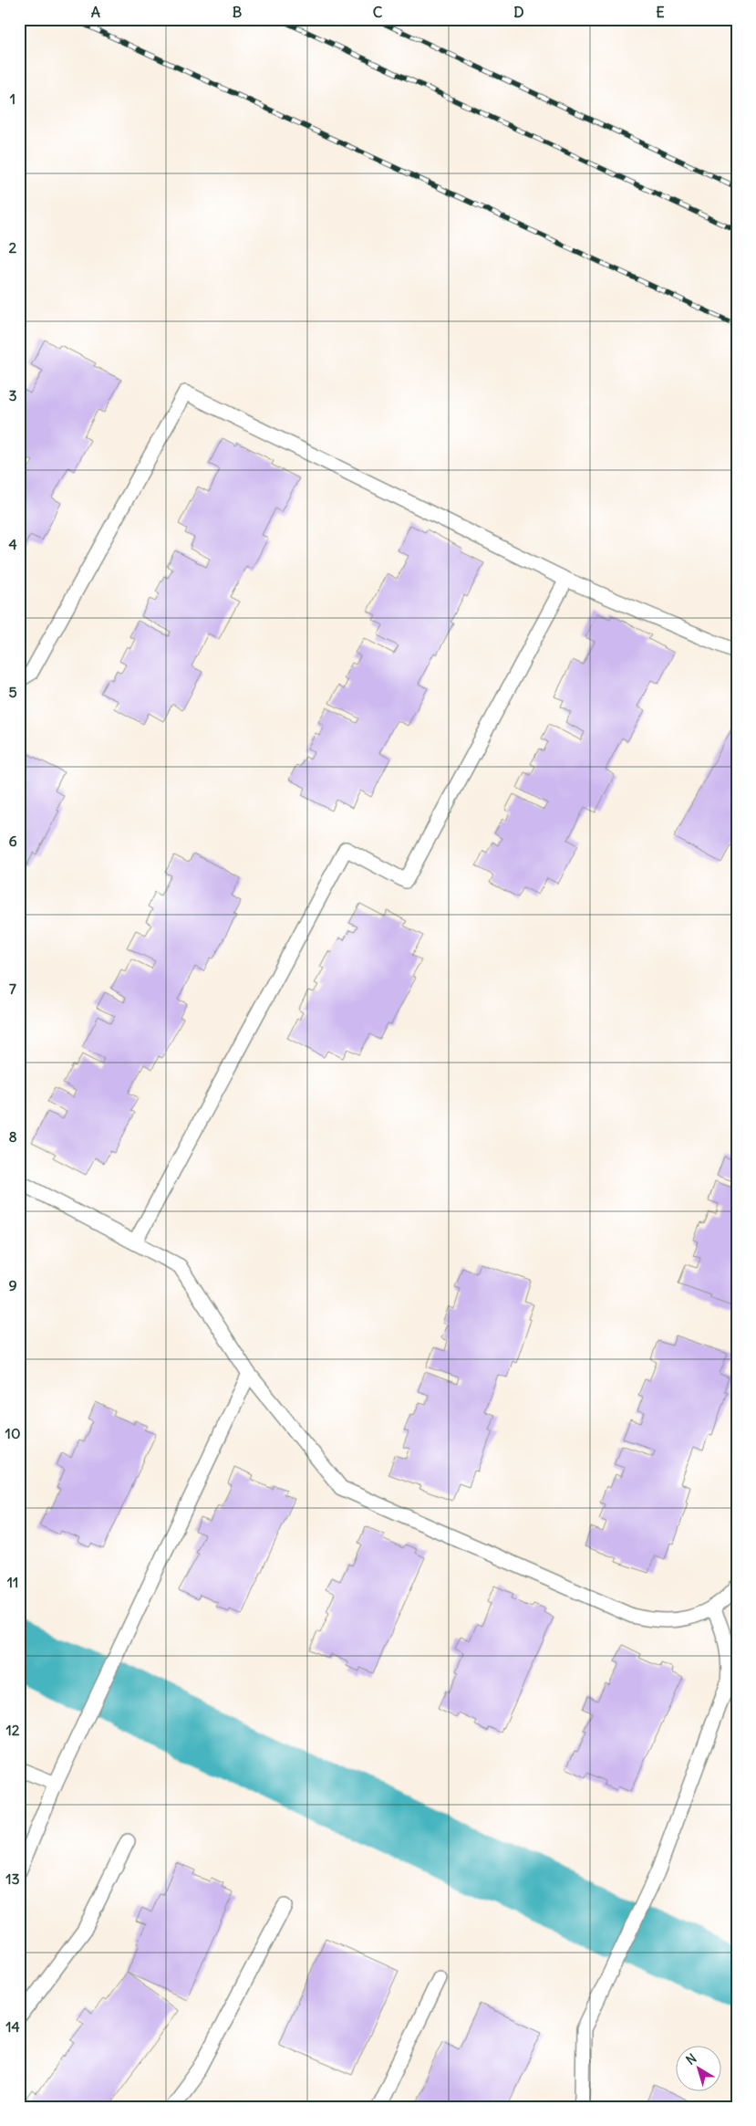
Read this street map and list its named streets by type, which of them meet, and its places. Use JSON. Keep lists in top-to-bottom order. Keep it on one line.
{"north":"top left","grid":{"columns":["A","B","C","D","E"],"rows":["1","2","3","4","5","6","7","8","9","10","11","12","13","14"]}}
